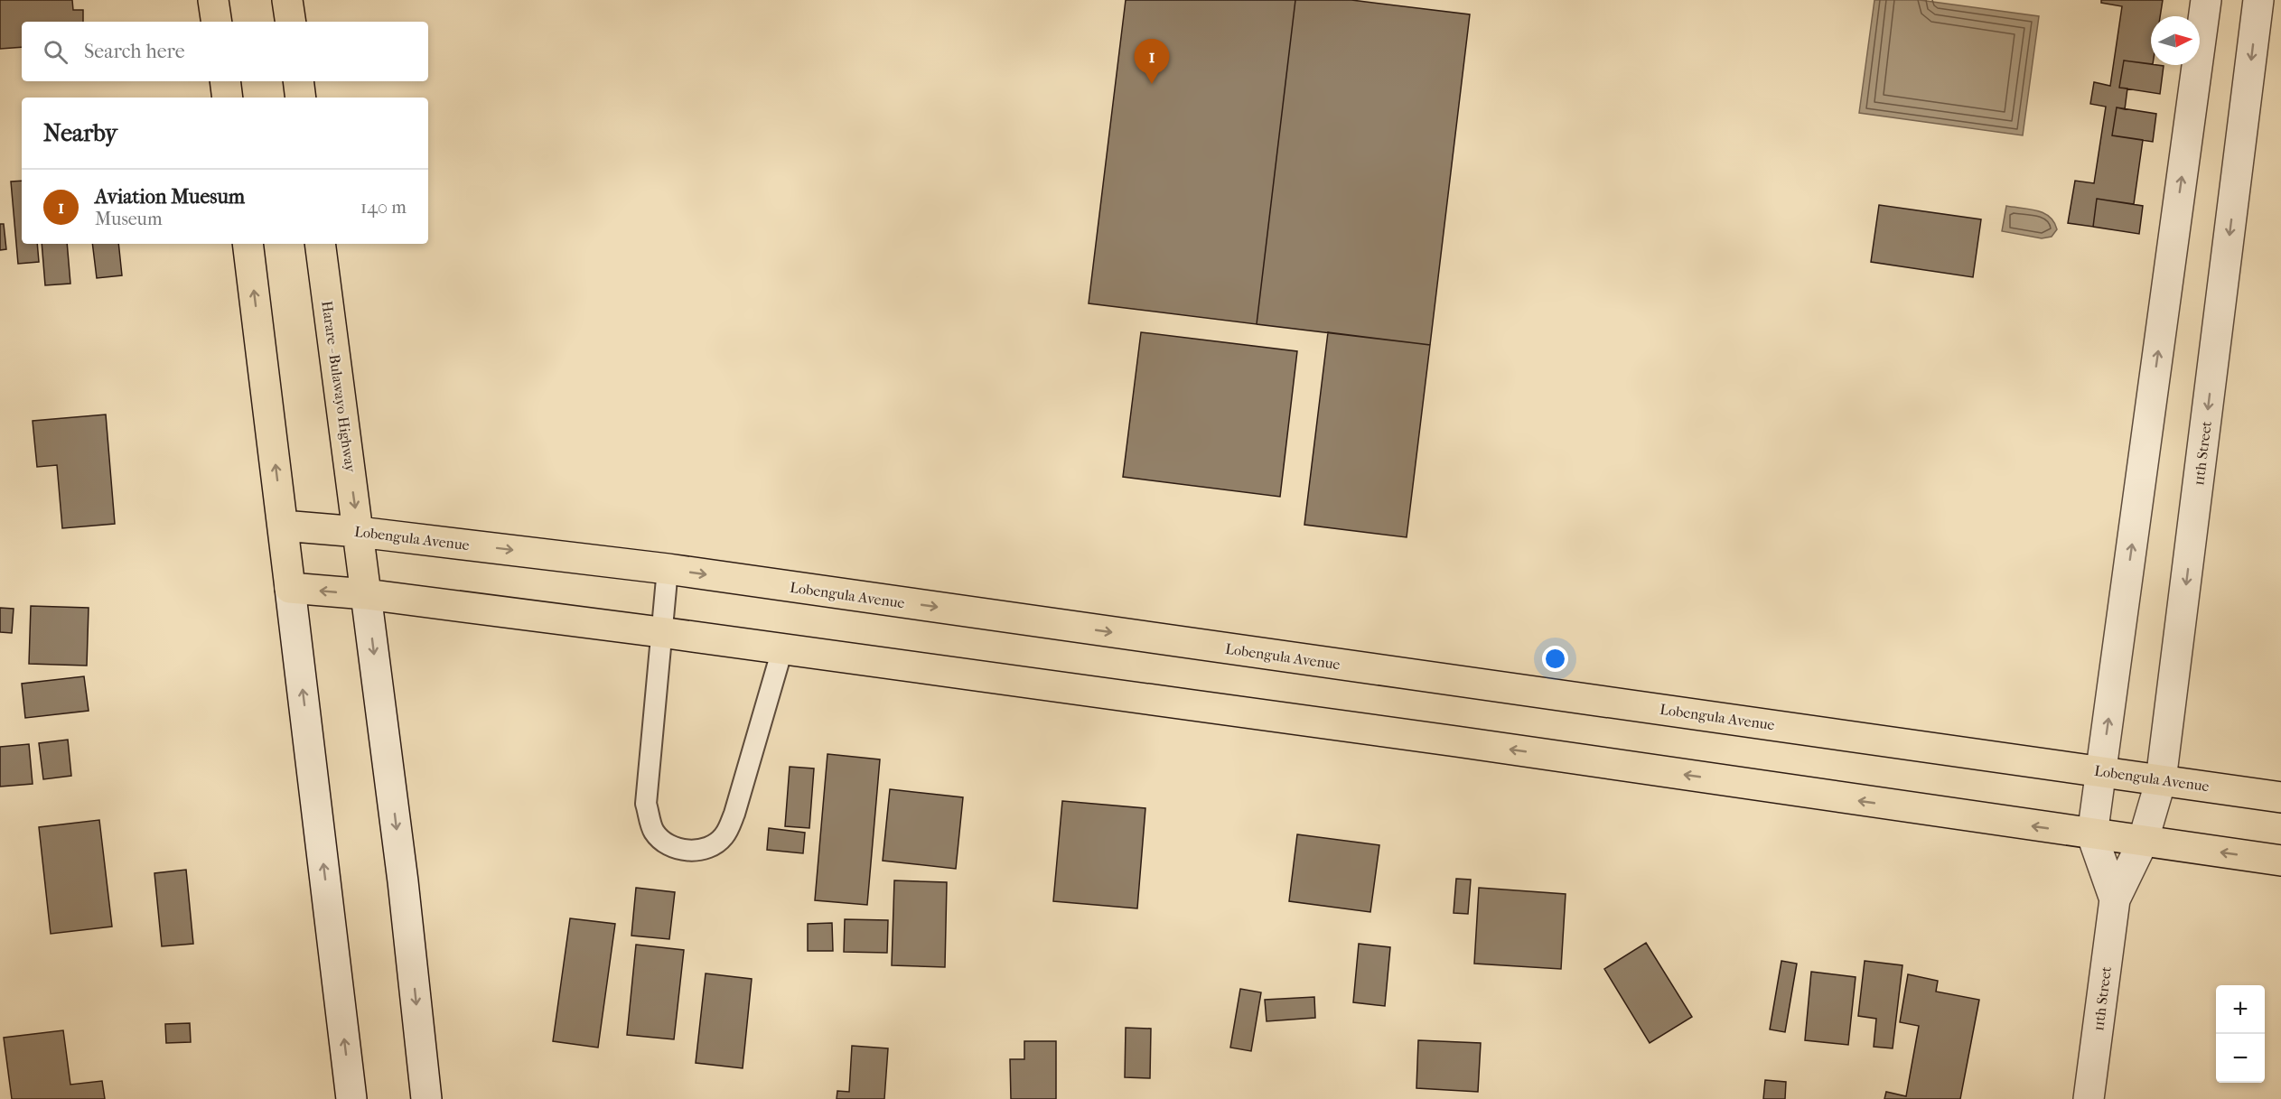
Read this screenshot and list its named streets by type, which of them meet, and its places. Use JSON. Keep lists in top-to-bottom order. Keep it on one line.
{"streets":{"highway":["Harare - Bulawayo Highway","Lobengula Avenue"],"street":["11th Street"]},"crossings":[["Harare - Bulawayo Highway","Lobengula Avenue"],["11th Street","Lobengula Avenue"]],"north":"right","page":{"search":"Search here","pins":"1","heading":"Nearby","list":[{"mark":"1","name":"Aviation Muesum","note":"Museum","value":"140 m"}],"map_buttons":["+","−"]}}
